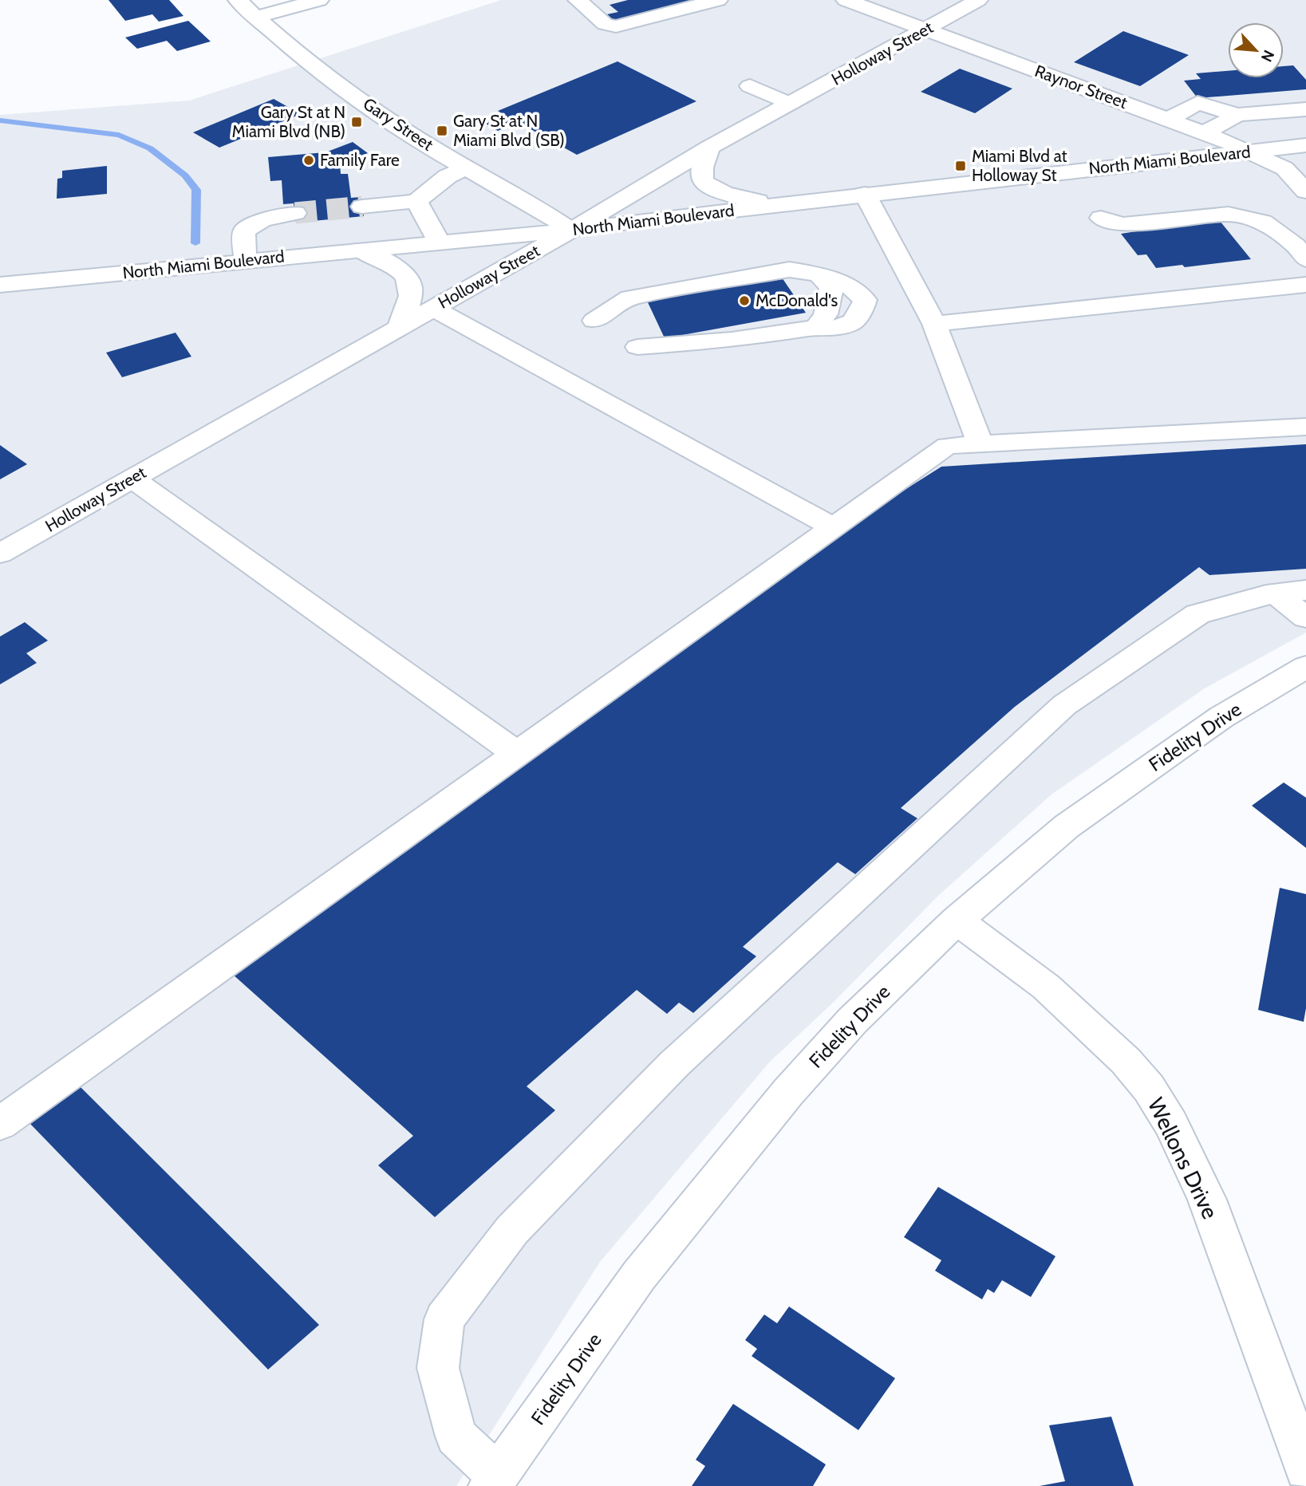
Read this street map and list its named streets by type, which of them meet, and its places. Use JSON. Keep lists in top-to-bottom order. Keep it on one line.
{"streets":{"street":["Holloway Street","Raynor Street","Gary Street","North Miami Boulevard","Fidelity Drive","Wellons Drive"]},"crossings":[["Holloway Street","Raynor Street"],["Holloway Street","Gary Street"],["Holloway Street","North Miami Boulevard"],["Raynor Street","North Miami Boulevard"],["Gary Street","North Miami Boulevard"],["Fidelity Drive","Wellons Drive"]],"places":{"transit":["Gary St at N Miami Blvd (NB)","Gary St at N Miami Blvd (SB)","Miami Blvd at Holloway St"],"other":["Family Fare","McDonald's"]},"north":"bottom right"}
